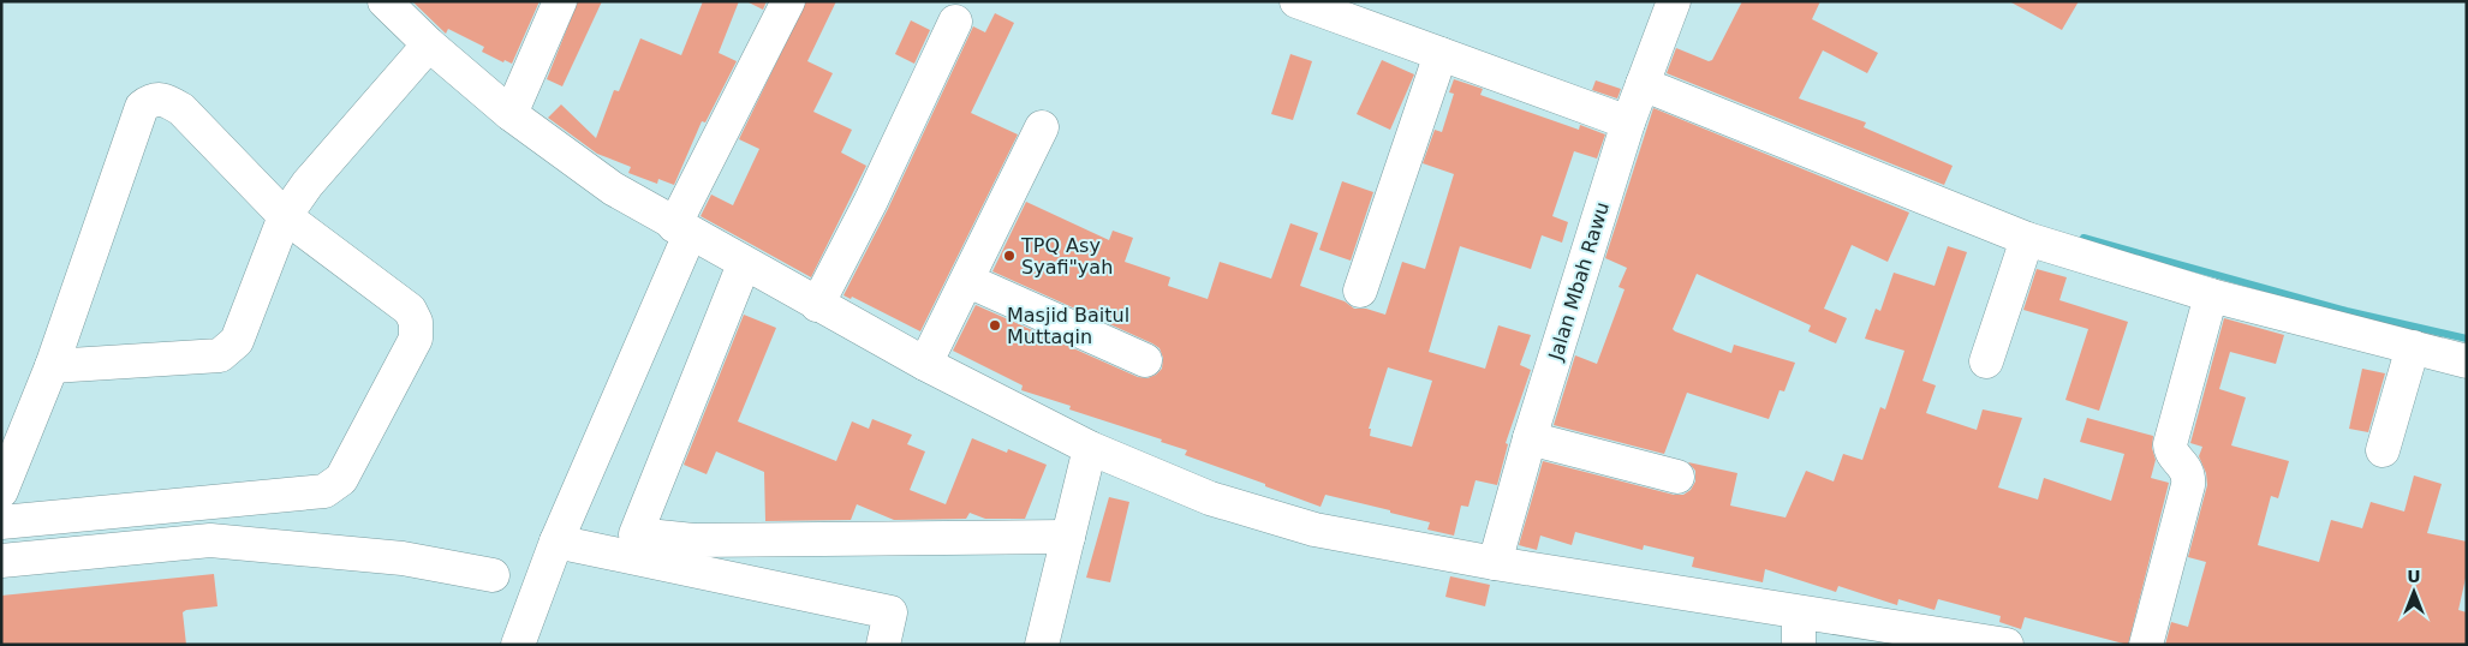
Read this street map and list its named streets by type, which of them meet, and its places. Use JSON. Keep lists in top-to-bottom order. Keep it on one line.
{"streets":{"street":["Jalan Mbah Rawu"]},"places":["TPQ Asy Syafi\"yah","Masjid Baitul Muttaqin"],"north":"top"}
